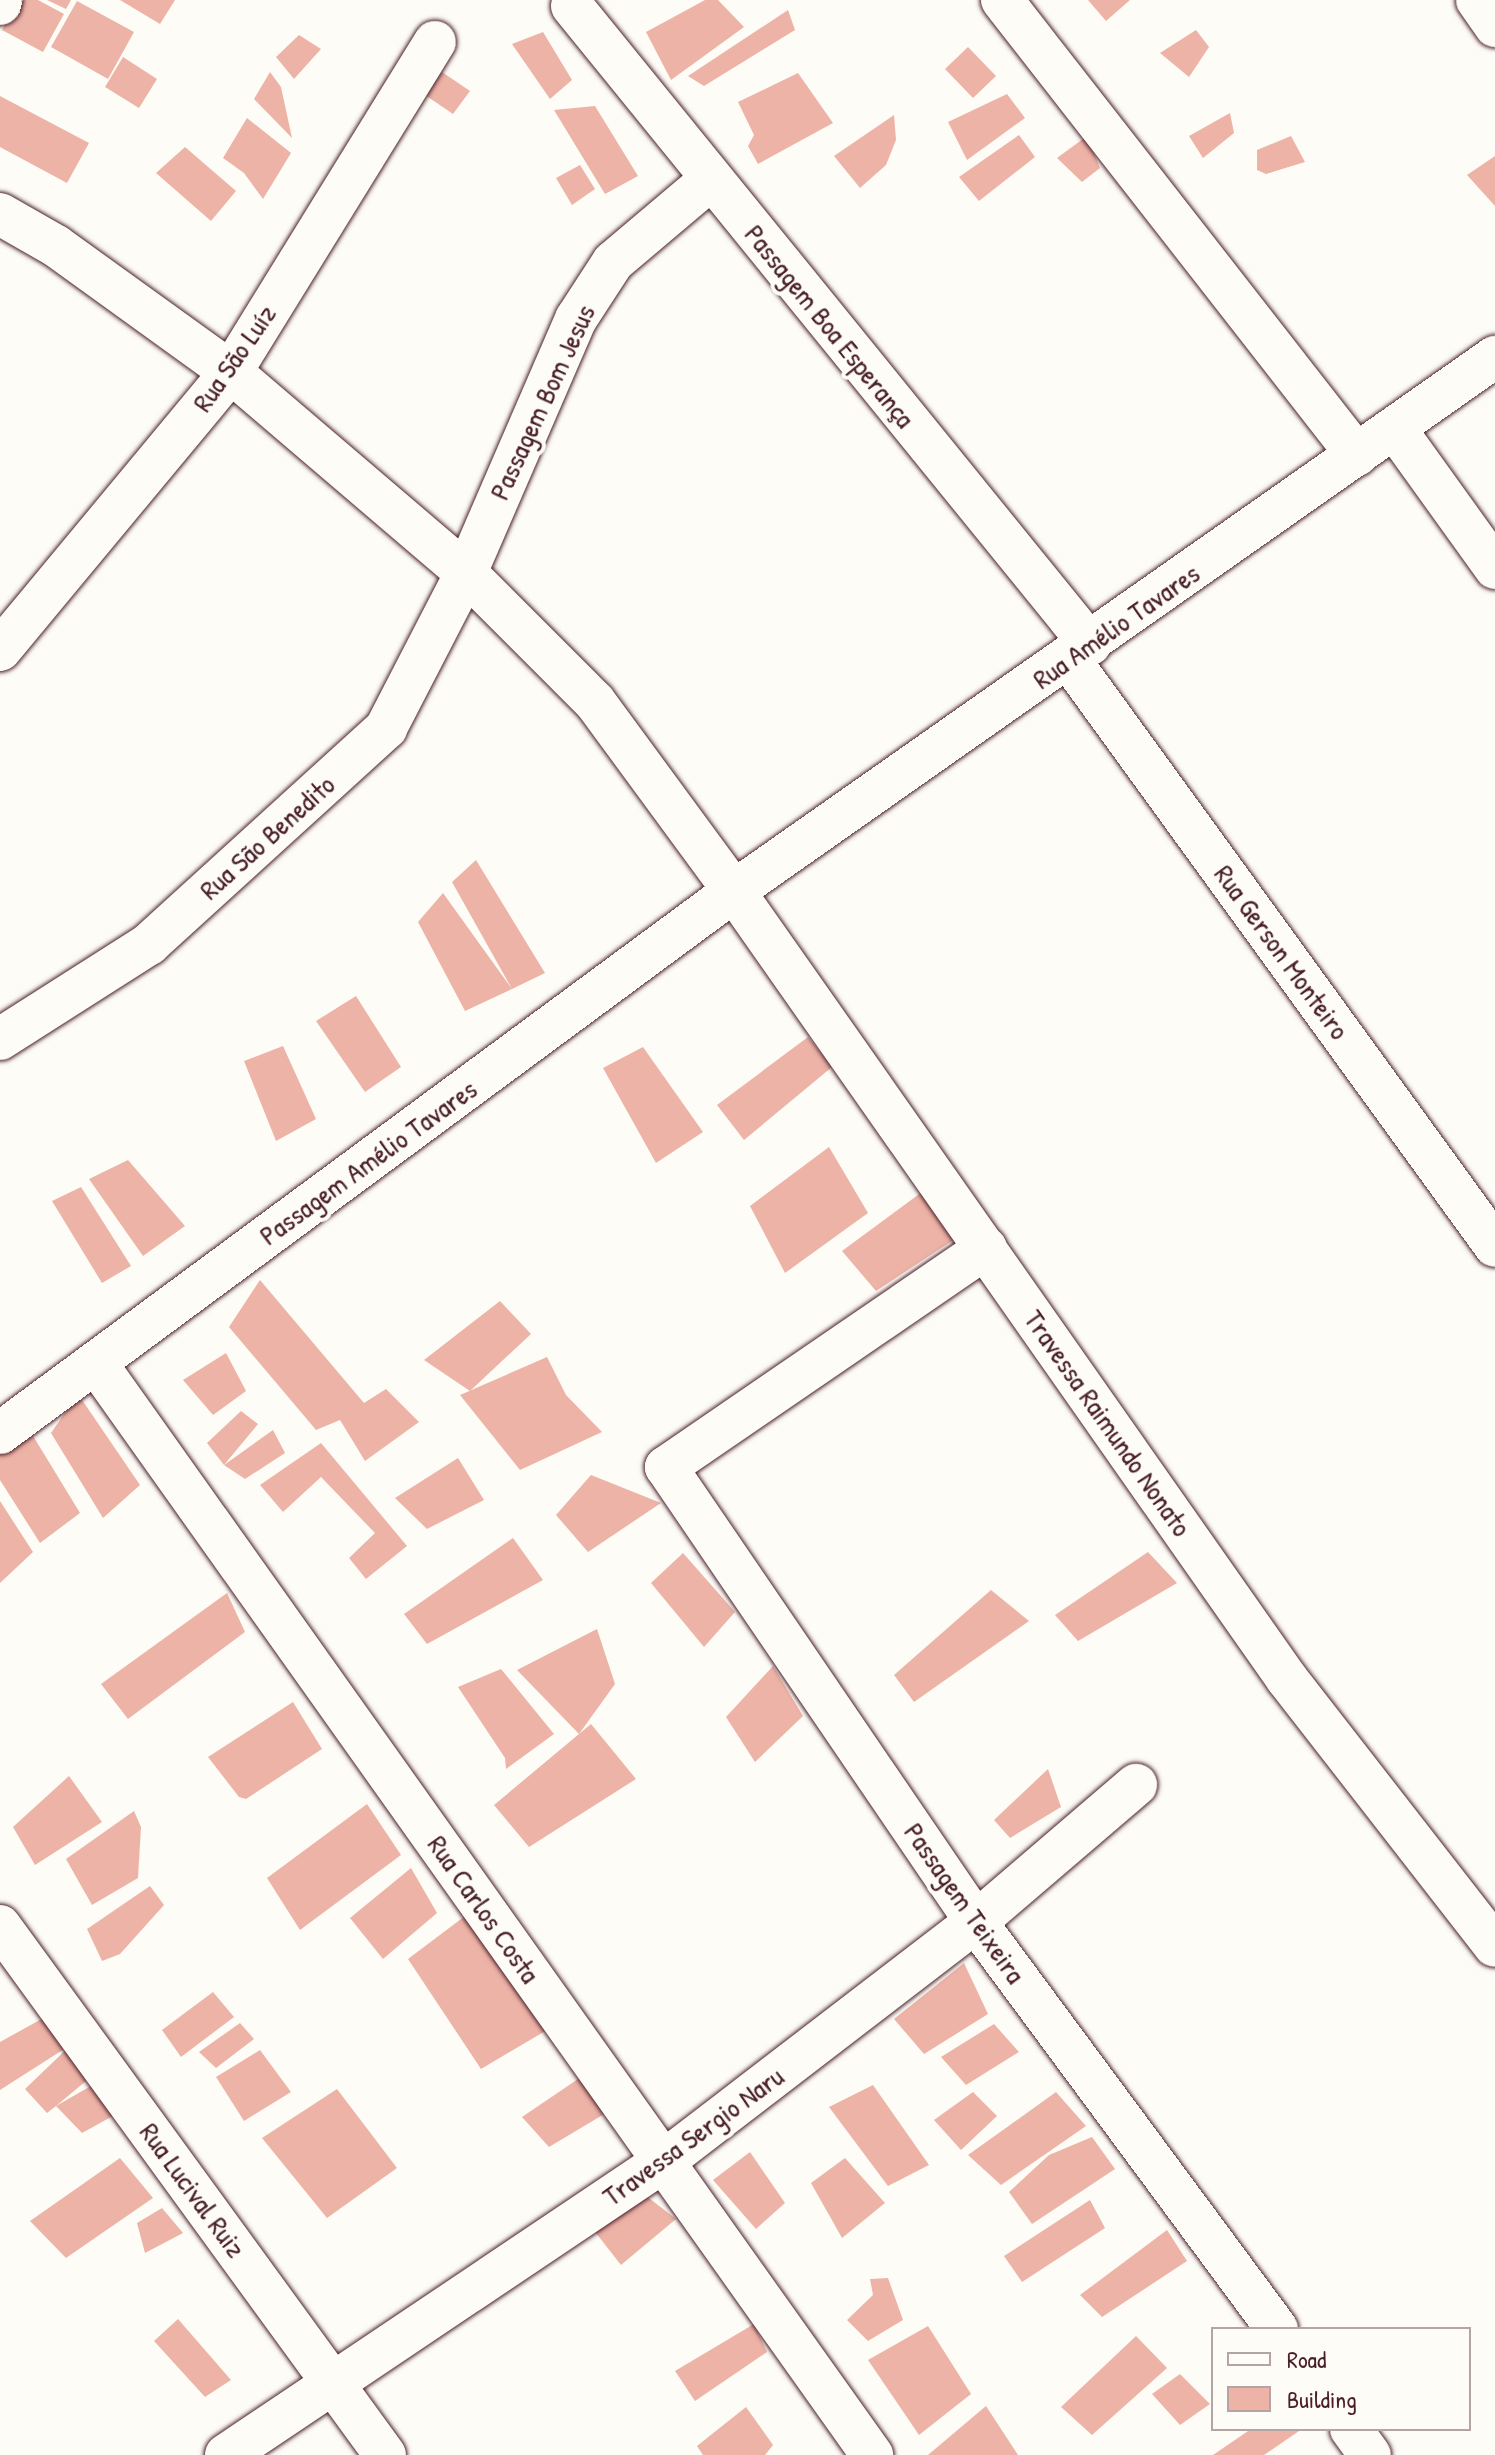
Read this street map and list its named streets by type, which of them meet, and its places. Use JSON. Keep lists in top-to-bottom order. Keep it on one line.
{"streets":{"street":["Passagem Boa Esperança","Rua São Luíz","Passagem Bom Jesus","Rua Amélio Tavares","Rua São Benedito","Rua Gerson Monteiro","Passagem Amélio Tavares","Travessa Raimundo Nonato","Passagem Teixeira","Rua Carlos Costa","Travessa Sergio Naru","Rua Lucival Ruiz"]},"crossings":[["Passagem Boa Esperança","Passagem Bom Jesus"],["Passagem Boa Esperança","Rua Amélio Tavares"],["Passagem Boa Esperança","Rua Gerson Monteiro"],["Rua São Luíz","Travessa Raimundo Nonato"],["Passagem Bom Jesus","Rua São Benedito"],["Passagem Bom Jesus","Travessa Raimundo Nonato"],["Rua Amélio Tavares","Rua Gerson Monteiro"],["Rua Amélio Tavares","Passagem Amélio Tavares"],["Rua Amélio Tavares","Travessa Raimundo Nonato"],["Rua São Benedito","Travessa Raimundo Nonato"],["Passagem Amélio Tavares","Travessa Raimundo Nonato"],["Passagem Amélio Tavares","Rua Carlos Costa"],["Travessa Raimundo Nonato","Passagem Teixeira"],["Passagem Teixeira","Travessa Sergio Naru"],["Rua Carlos Costa","Travessa Sergio Naru"],["Travessa Sergio Naru","Rua Lucival Ruiz"]],"legend":["Road","Building"]}
